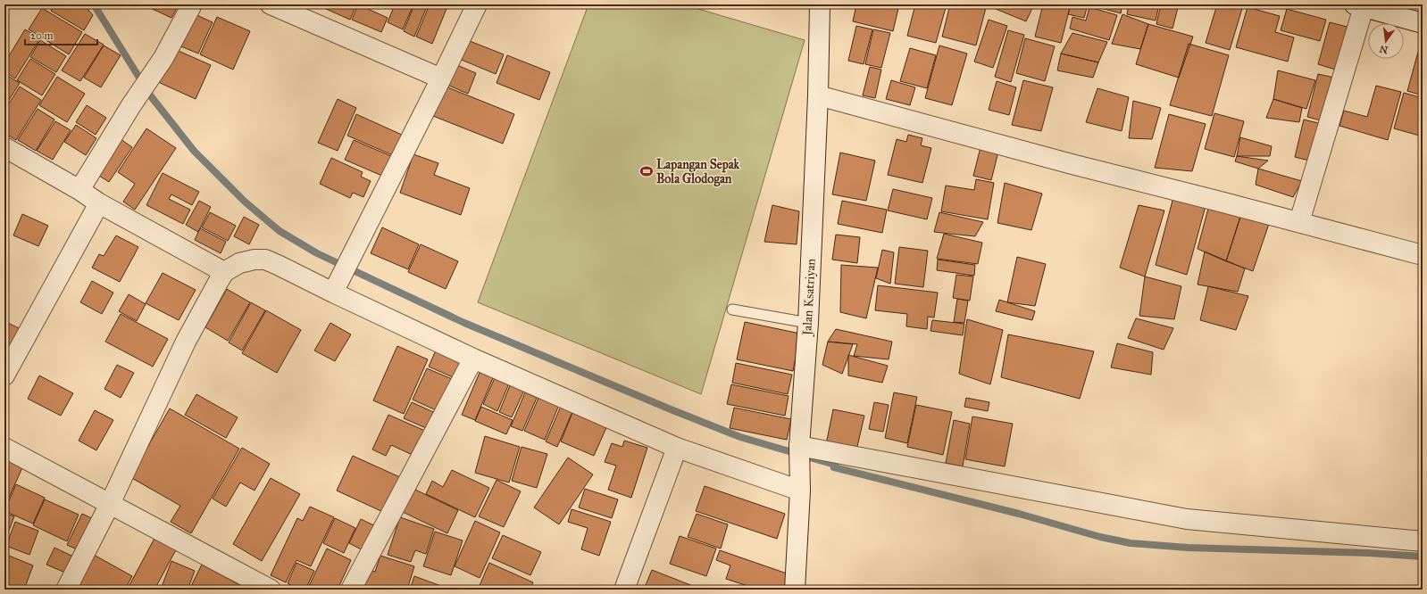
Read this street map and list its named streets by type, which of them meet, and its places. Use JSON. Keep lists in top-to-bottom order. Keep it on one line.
{"streets":{"street":["Jalan Ksatriyan"]},"places":{"sports":["Lapangan Sepak Bola Glodogan"]},"scale_bar":"20 m","north":"bottom"}
